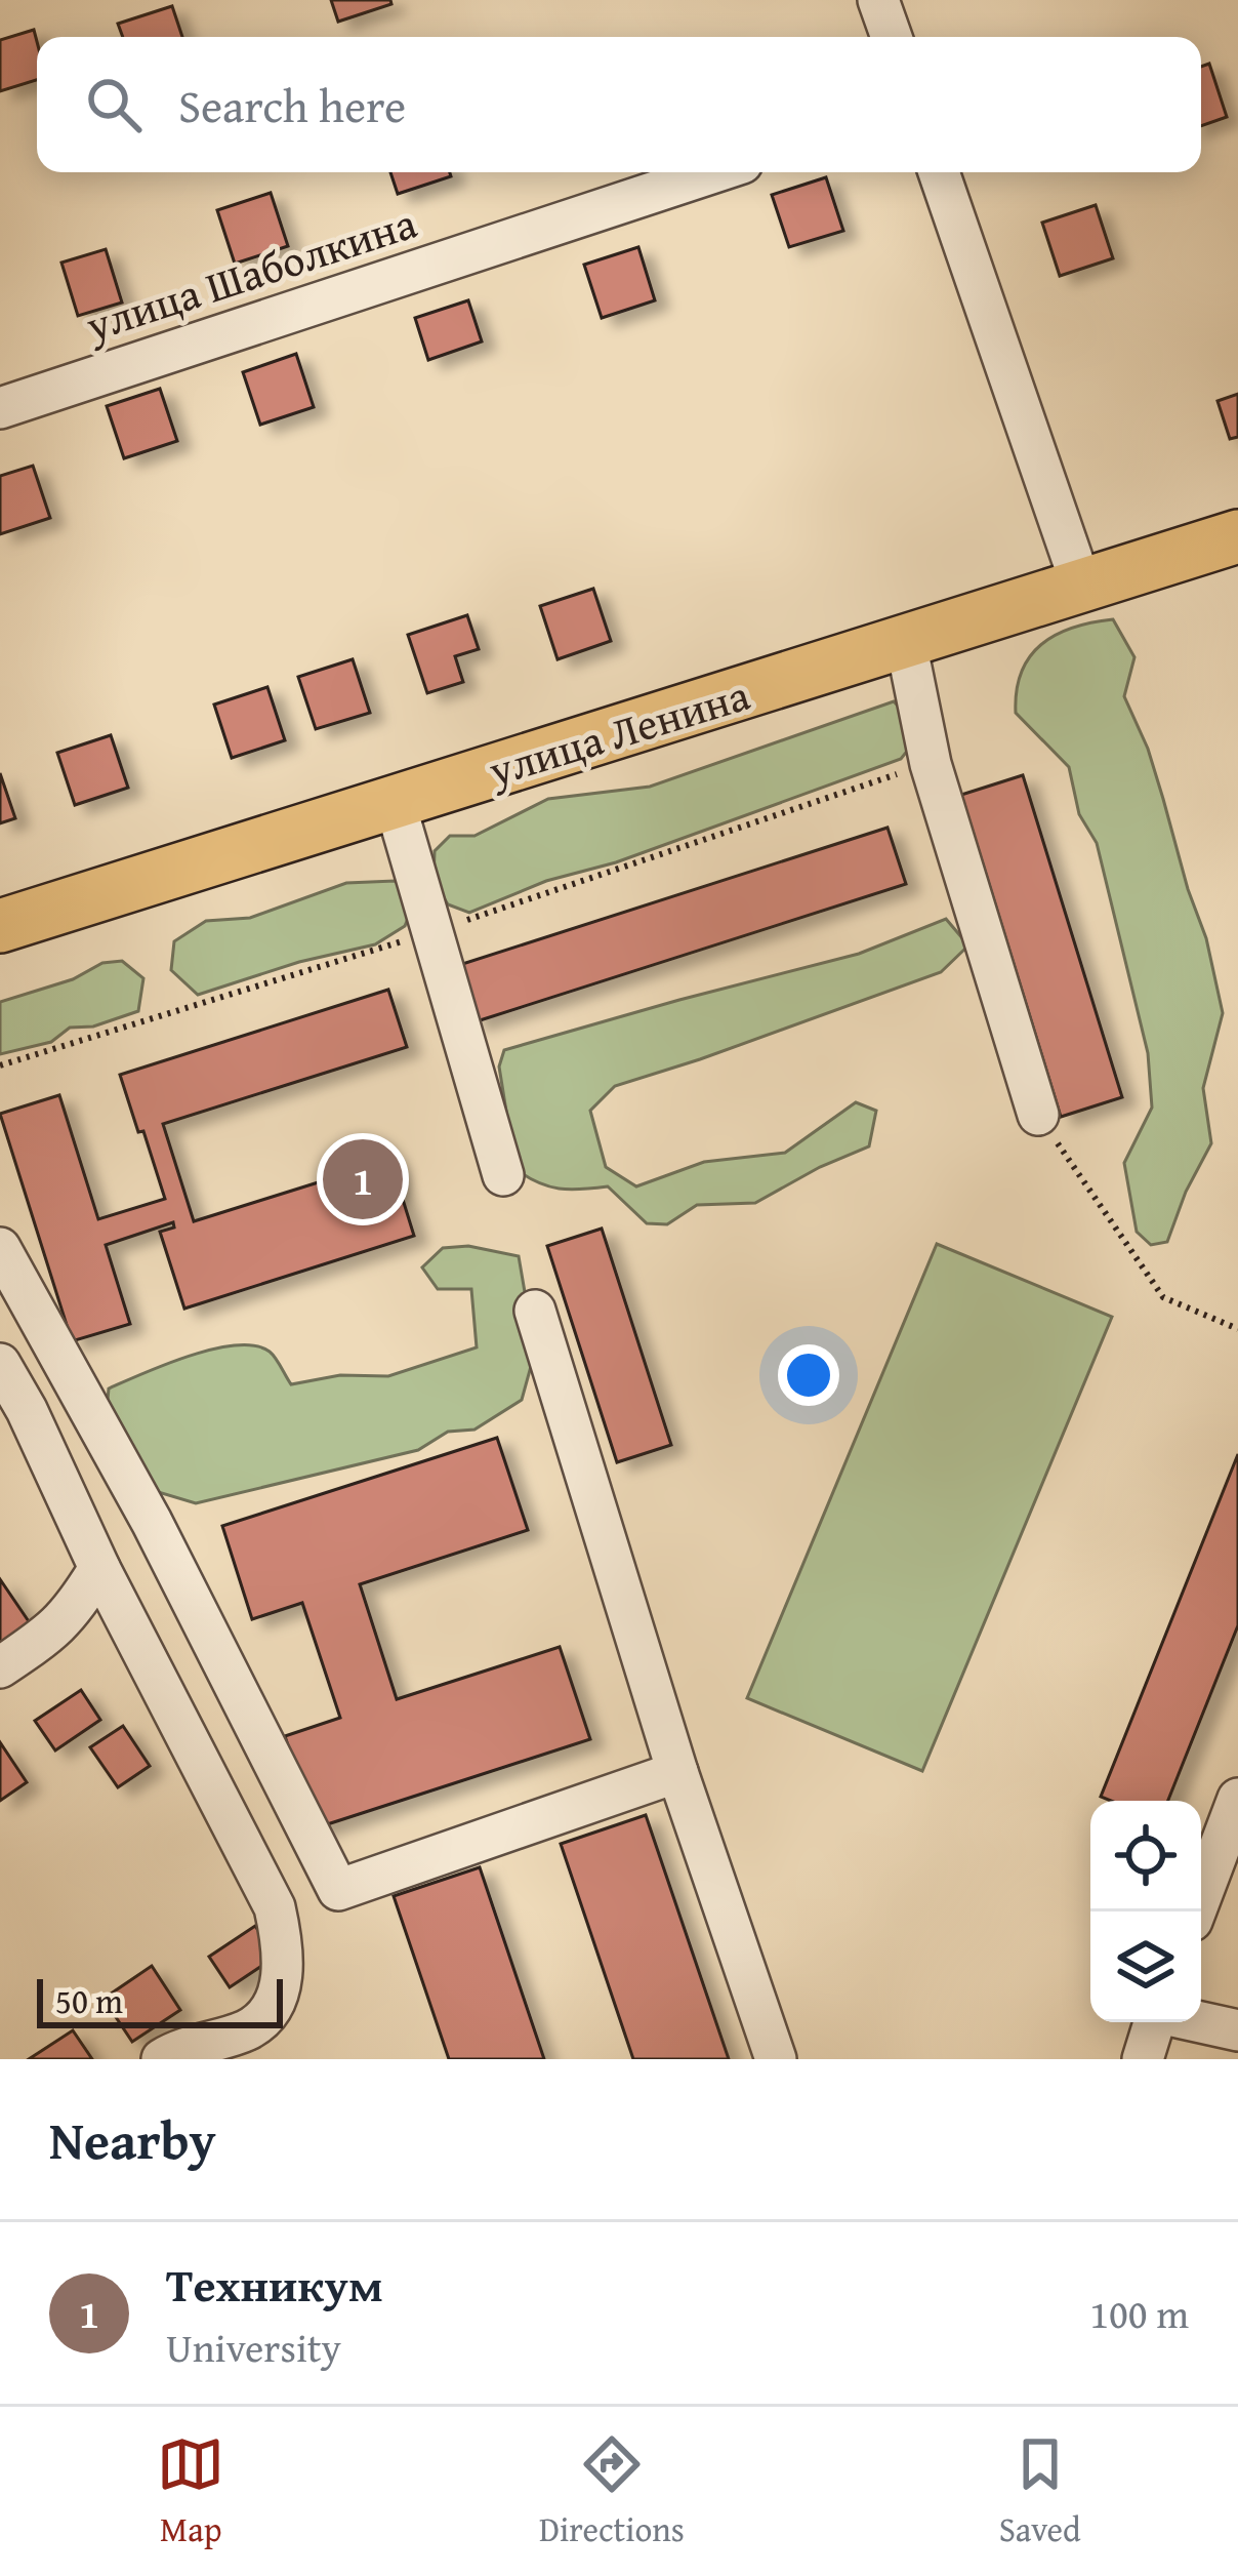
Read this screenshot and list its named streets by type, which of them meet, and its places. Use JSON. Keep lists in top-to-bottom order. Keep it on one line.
{"streets":{"main road":["улица Ленина"],"street":["улица Шаболкина"]},"scale_bar":"50 m","page":{"search":"Search here","pins":"1","scale":"50 m","heading":"Nearby","list":[{"mark":"1","name":"Техникум","note":"University","value":"100 m"}],"nav":["Map","Directions","Saved"]}}
